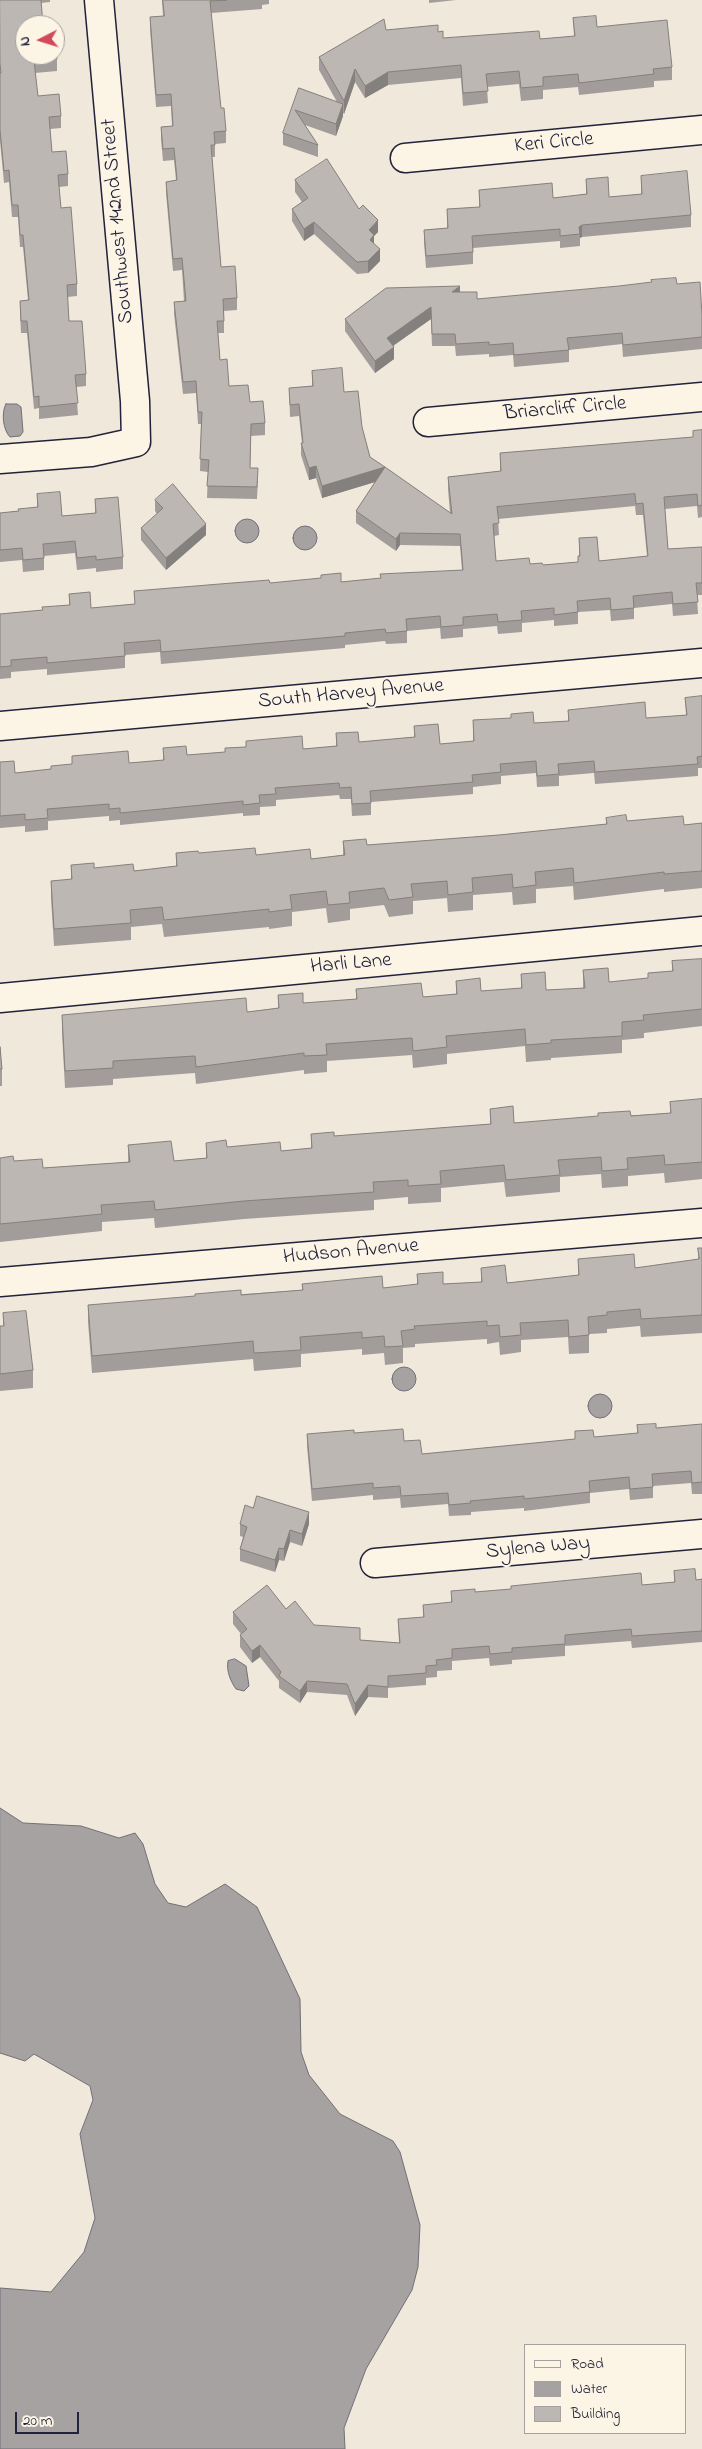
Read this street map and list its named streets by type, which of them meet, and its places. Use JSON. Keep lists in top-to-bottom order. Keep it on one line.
{"streets":{"street":["Keri Circle","Southwest 142nd Street","Briarcliff Circle","South Harvey Avenue","Harli Lane","Hudson Avenue","Sylena Way"]},"legend":["Road","Water","Building"],"scale_bar":"20 m","north":"left"}
